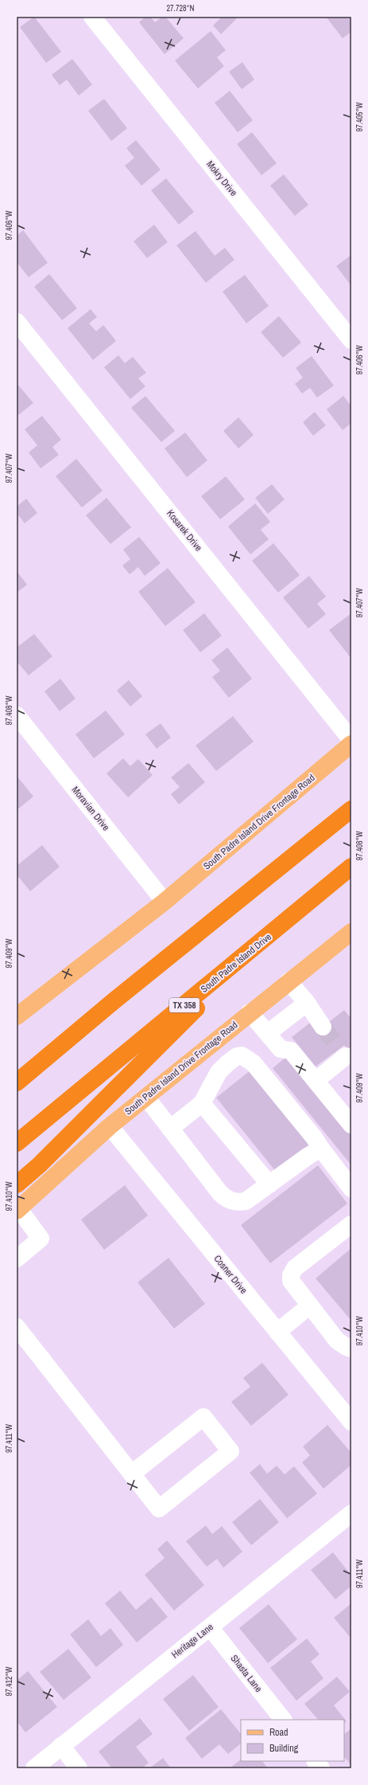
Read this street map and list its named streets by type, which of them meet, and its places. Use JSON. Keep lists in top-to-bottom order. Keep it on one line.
{"streets":{"highway":["South Padre Island Drive","TX 358"],"main road":["South Padre Island Drive Frontage Road"],"street":["Mokry Drive","Kosarek Drive","Moravian Drive","Cosner Drive","Heritage Lane","Shasta Lane"]},"crossings":[["Moravian Drive","South Padre Island Drive Frontage Road"],["South Padre Island Drive Frontage Road","Cosner Drive"],["Heritage Lane","Shasta Lane"]],"legend":["Road","Building"],"coordinates":["27.728°N","97.405°W","97.406°W","97.407°W","97.408°W","97.409°W","97.410°W","97.411°W","97.412°W"]}
